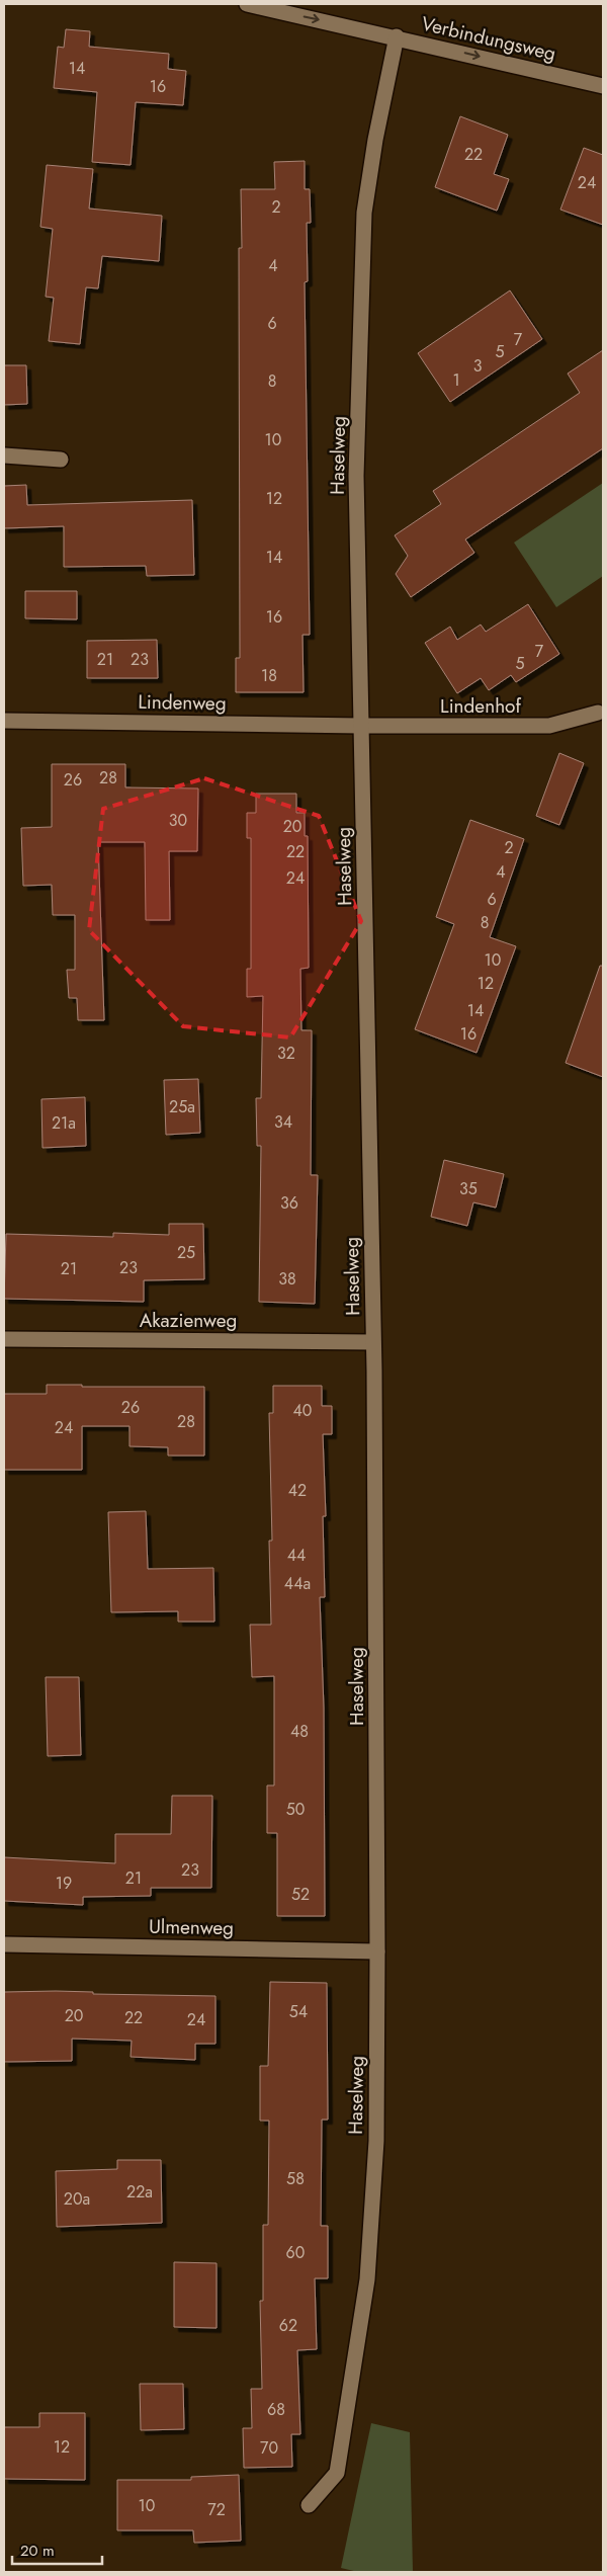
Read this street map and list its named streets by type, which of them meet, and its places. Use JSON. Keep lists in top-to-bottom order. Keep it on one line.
{"streets":{"street":["Verbindungsweg","Haselweg","Lindenweg","Lindenhof","Akazienweg","Ulmenweg"]},"crossings":[["Verbindungsweg","Haselweg"],["Haselweg","Lindenweg"],["Haselweg","Lindenhof"],["Haselweg","Akazienweg"],["Haselweg","Ulmenweg"],["Lindenweg","Lindenhof"]],"one_way":["Verbindungsweg"],"house_numbers":["14","16","22","24","2","4","6","7","5","3","1","8","10","12","14","16","7","21","23","5","18","28","26","30","20","2","22","4","24","6","8","10","12","14","16","32","25a","34","21a","35","36","25","23","21","38","26","40","28","24","42","44","44a","48","50","23","21","19","52","54","20","22","24","58","22a","20a","60","62","68","12","70","10","72"],"scale_bar":"20 m"}
